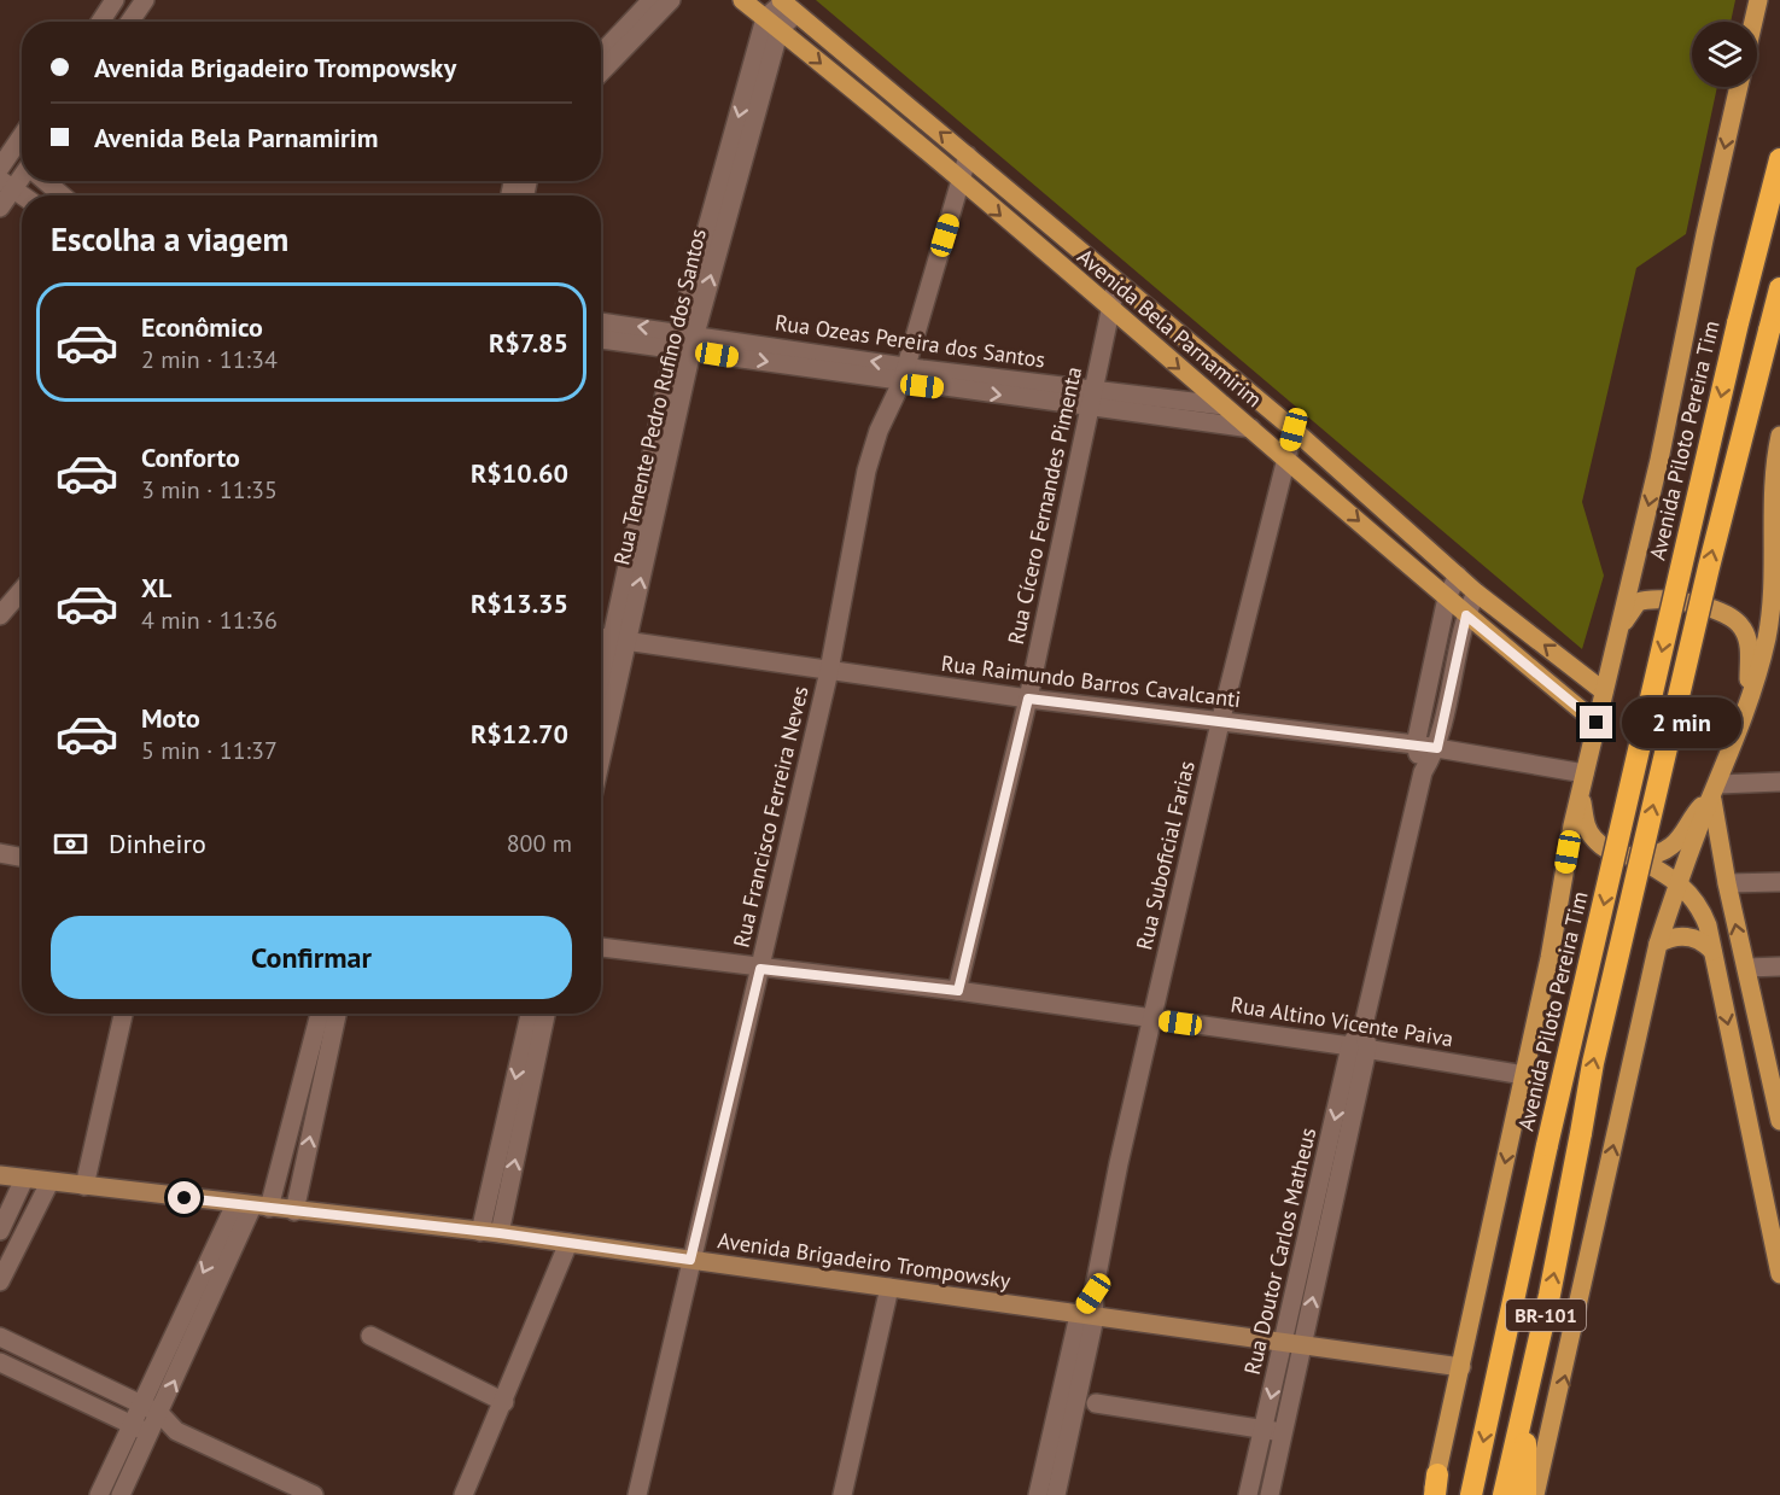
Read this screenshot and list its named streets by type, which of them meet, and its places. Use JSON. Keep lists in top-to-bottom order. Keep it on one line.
{"streets":{"highway":["Avenida Piloto Pereira Tim","BR-101"],"main road":["Avenida Bela Parnamirim"],"street":["Rua Ozeas Pereira dos Santos","Rua Tenente Pedro Rufino dos Santos","Rua Cícero Fernandes Pimenta","Rua Raimundo Barros Cavalcanti","Rua Francisco Ferreira Neves","Rua Suboficial Farias","Rua Altino Vicente Paiva","Rua Doutor Carlos Matheus","Avenida Brigadeiro Trompowsky"]},"crossings":[["Avenida Bela Parnamirim","Rua Ozeas Pereira dos Santos"],["Avenida Bela Parnamirim","Rua Tenente Pedro Rufino dos Santos"],["Avenida Bela Parnamirim","Rua Cícero Fernandes Pimenta"],["Avenida Bela Parnamirim","Rua Francisco Ferreira Neves"],["Avenida Bela Parnamirim","Rua Suboficial Farias"],["Avenida Bela Parnamirim","Rua Doutor Carlos Matheus"],["Rua Ozeas Pereira dos Santos","Rua Tenente Pedro Rufino dos Santos"],["Rua Ozeas Pereira dos Santos","Rua Cícero Fernandes Pimenta"],["Rua Ozeas Pereira dos Santos","Rua Francisco Ferreira Neves"],["Rua Tenente Pedro Rufino dos Santos","Rua Raimundo Barros Cavalcanti"],["Rua Cícero Fernandes Pimenta","Rua Raimundo Barros Cavalcanti"],["Rua Cícero Fernandes Pimenta","Rua Altino Vicente Paiva"],["Rua Raimundo Barros Cavalcanti","Rua Francisco Ferreira Neves"],["Rua Raimundo Barros Cavalcanti","Rua Suboficial Farias"],["Rua Raimundo Barros Cavalcanti","Rua Doutor Carlos Matheus"],["Rua Francisco Ferreira Neves","Rua Altino Vicente Paiva"],["Rua Francisco Ferreira Neves","Avenida Brigadeiro Trompowsky"],["Rua Suboficial Farias","Rua Altino Vicente Paiva"],["Rua Suboficial Farias","Avenida Brigadeiro Trompowsky"],["Rua Altino Vicente Paiva","Rua Doutor Carlos Matheus"],["Rua Doutor Carlos Matheus","Avenida Brigadeiro Trompowsky"]],"page":{"banner":["Avenida Brigadeiro Trompowsky","Avenida Bela Parnamirim"],"heading":"Escolha a viagem","list":[{"name":"Econômico","note":"2 min · 11:34","value":"R$7.85"},{"name":"Conforto","note":"3 min · 11:35","value":"R$10.60"},{"name":"XL","note":"4 min · 11:36","value":"R$13.35"},{"name":"Moto","note":"5 min · 11:37","value":"R$12.70"}],"bubble":"2 min","pay":["Dinheiro","800 m"],"buttons":"Confirmar"}}
